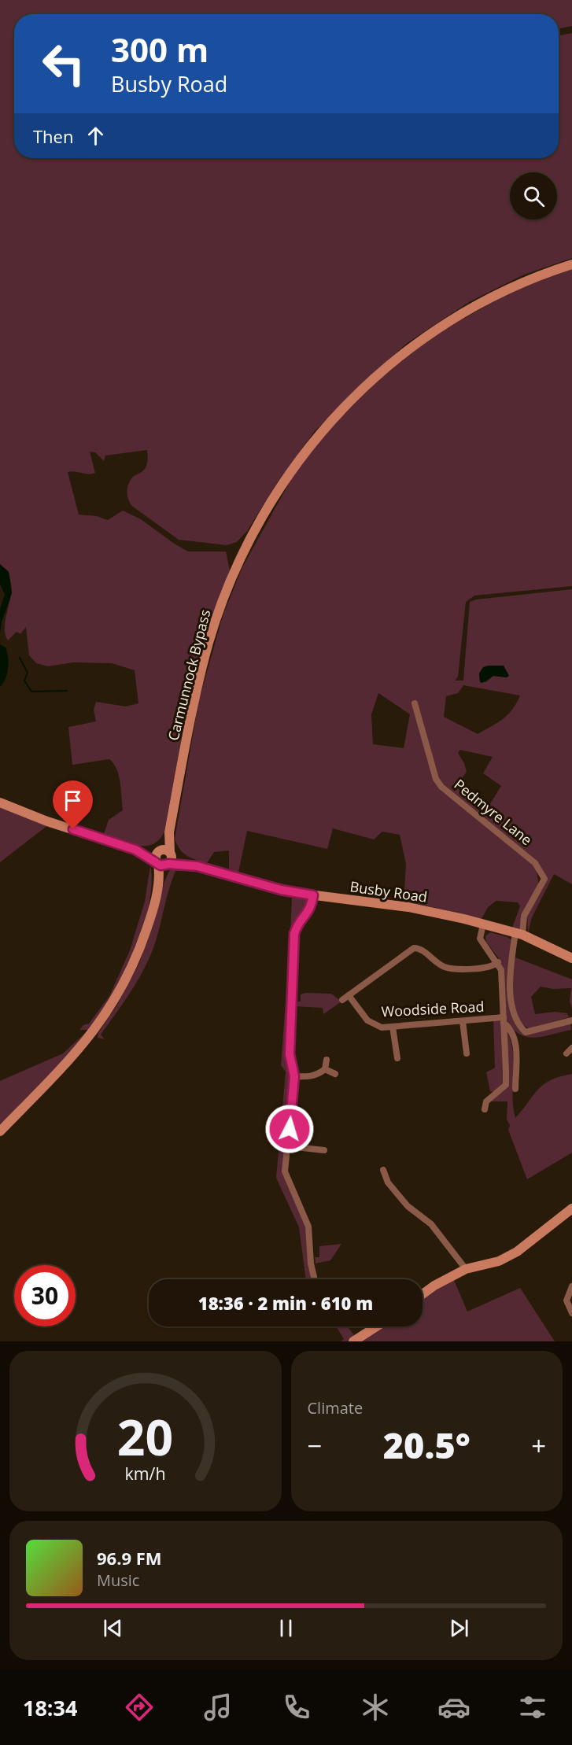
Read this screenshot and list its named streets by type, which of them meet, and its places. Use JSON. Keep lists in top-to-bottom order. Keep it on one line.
{"streets":{"main road":["Carmunnock Bypass","Busby Road"],"street":["Pedmyre Lane","Woodside Road"]},"crossings":[["Carmunnock Bypass","Busby Road"],["Pedmyre Lane","Busby Road"]],"page":{"turn":["300 m","Busby Road"],"then":"Then","limit":"30","trip":"18:36 · 2 min · 610 m","tile":"Climate","heat":["−","20.5°","+"],"song":["96.9 FM","Music"],"tabs":"18:34","gauge":["20","km/h"]}}
